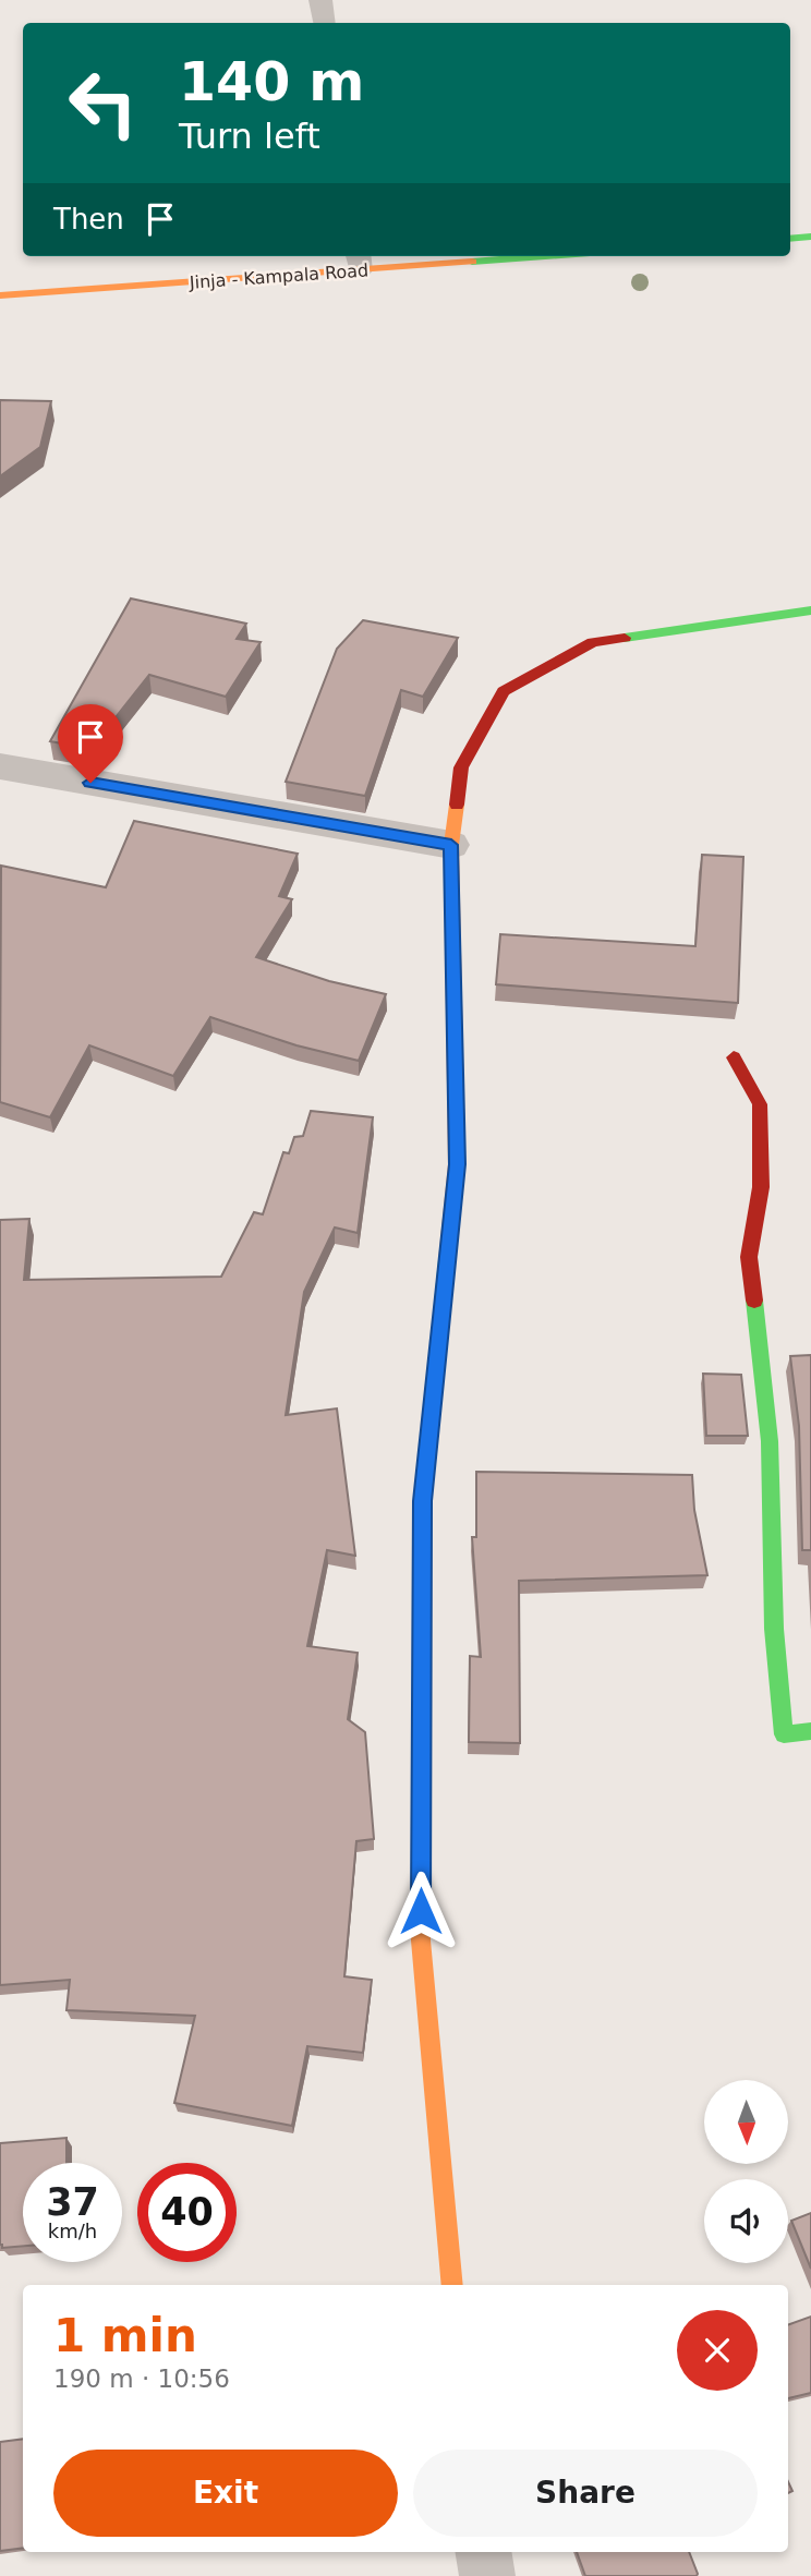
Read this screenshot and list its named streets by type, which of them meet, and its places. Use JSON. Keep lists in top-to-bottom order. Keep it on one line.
{"streets":{"main road":["Jinja - Kampala Road"]},"north":"bottom","page":{"turn":["140 m","Turn left"],"then":"Then","speed":"37 km/h","limit":"40","heading":["1 min","190 m · 10:56"],"buttons":["Exit","Share"]}}
